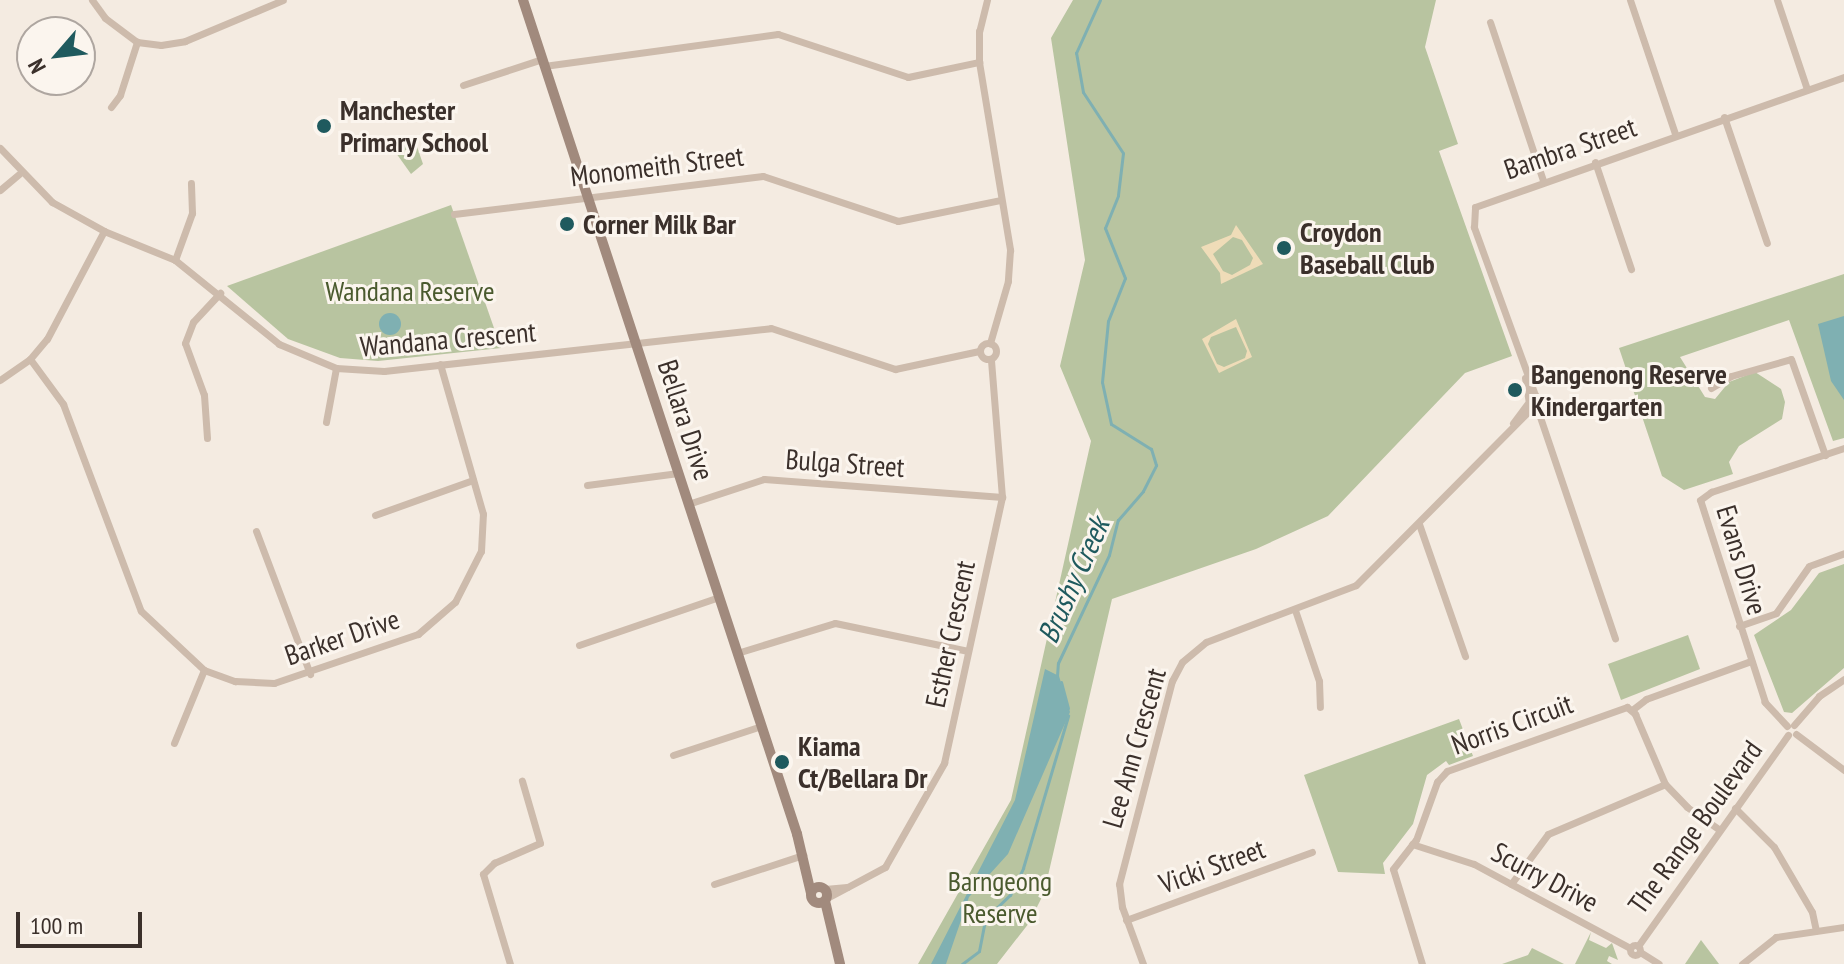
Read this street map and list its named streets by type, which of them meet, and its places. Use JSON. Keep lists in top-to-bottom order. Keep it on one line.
{"streets":{"main road":["Bellara Drive"],"street":["Bambra Street","Monomeith Street","Wandana Crescent","Bulga Street","Evans Drive","Esther Crescent","Barker Drive","Norris Circuit","Lee Ann Crescent","The Range Boulevard","Vicki Street","Scurry Drive"]},"crossings":[["Bambra Street","Lee Ann Crescent"],["Monomeith Street","Bellara Drive"],["Wandana Crescent","Bellara Drive"],["Wandana Crescent","Barker Drive"],["Bellara Drive","Bulga Street"],["Bellara Drive","Esther Crescent"],["Bulga Street","Esther Crescent"],["Evans Drive","Norris Circuit"],["Evans Drive","The Range Boulevard"],["Norris Circuit","Scurry Drive"],["Lee Ann Crescent","Vicki Street"],["The Range Boulevard","Scurry Drive"]],"water":["Brushy Creek"],"parks":["Wandana Reserve","Barngeong Reserve"],"places":["Manchester Primary School","Corner Milk Bar","Croydon Baseball Club","Bangenong Reserve Kindergarten","Kiama Ct/Bellara Dr"],"scale_bar":"100 m","north":"bottom left"}
